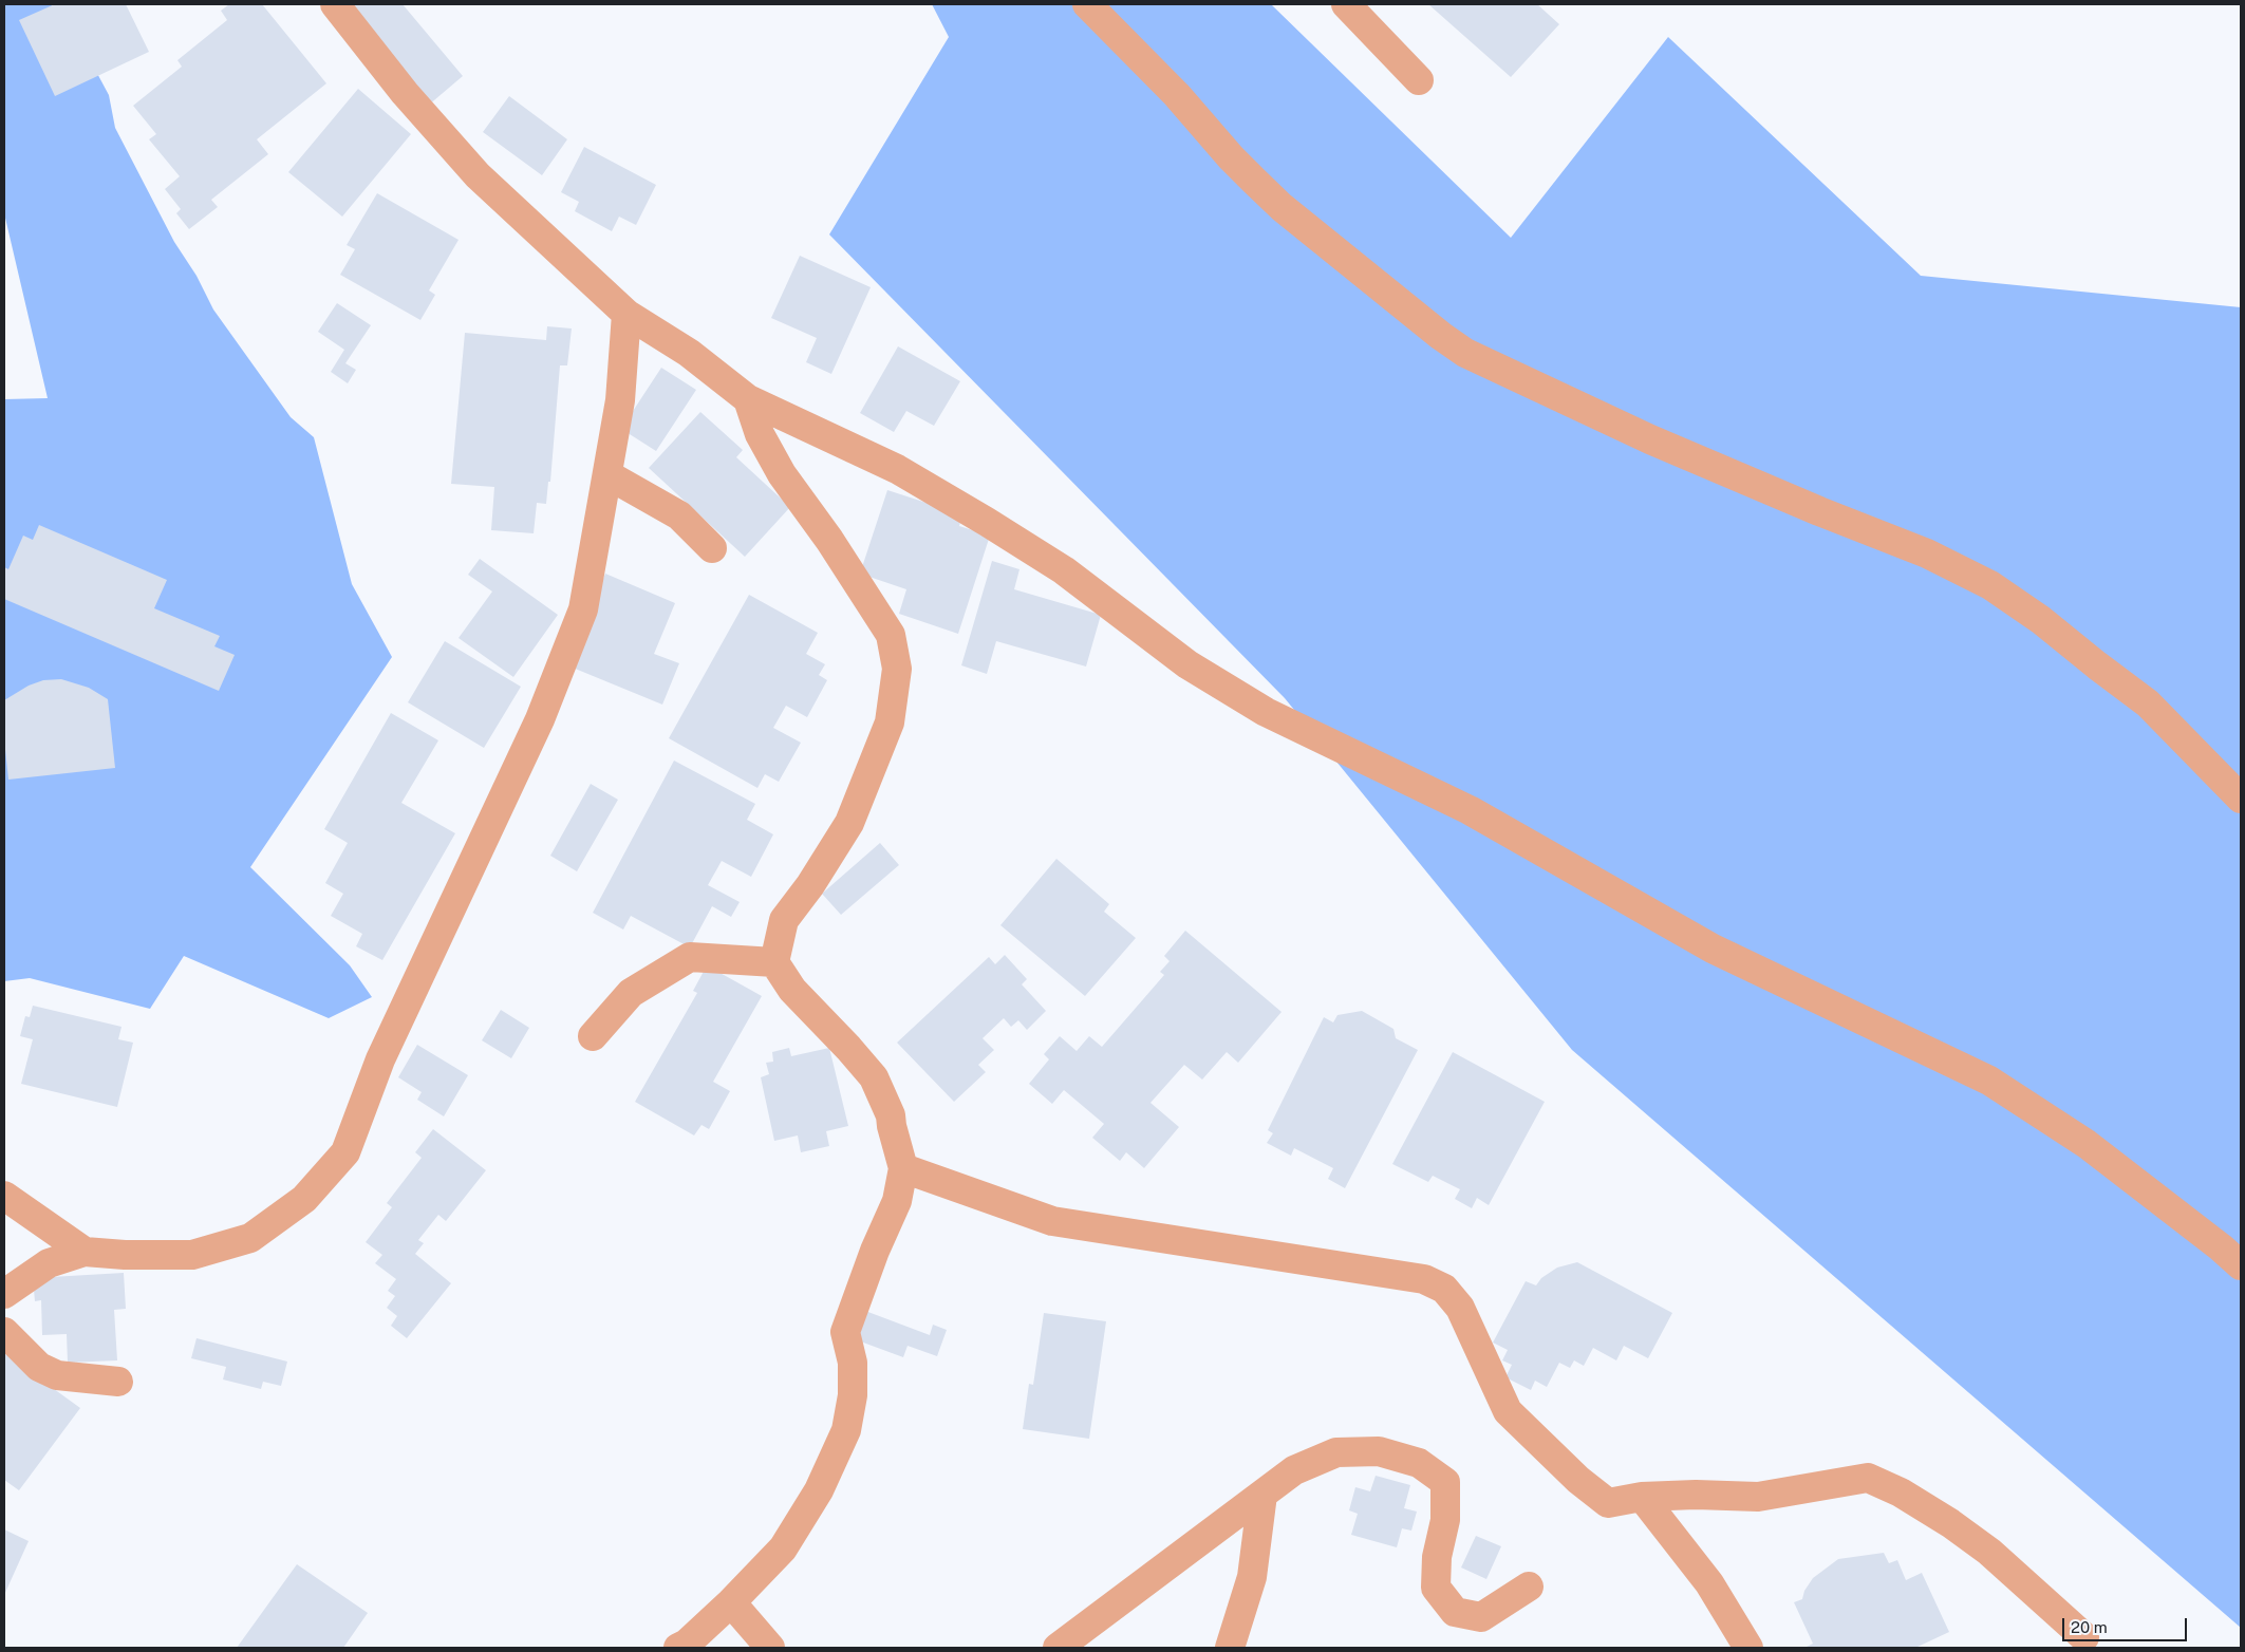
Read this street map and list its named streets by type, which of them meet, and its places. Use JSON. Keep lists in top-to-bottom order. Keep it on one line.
{"scale_bar":"20 m"}
